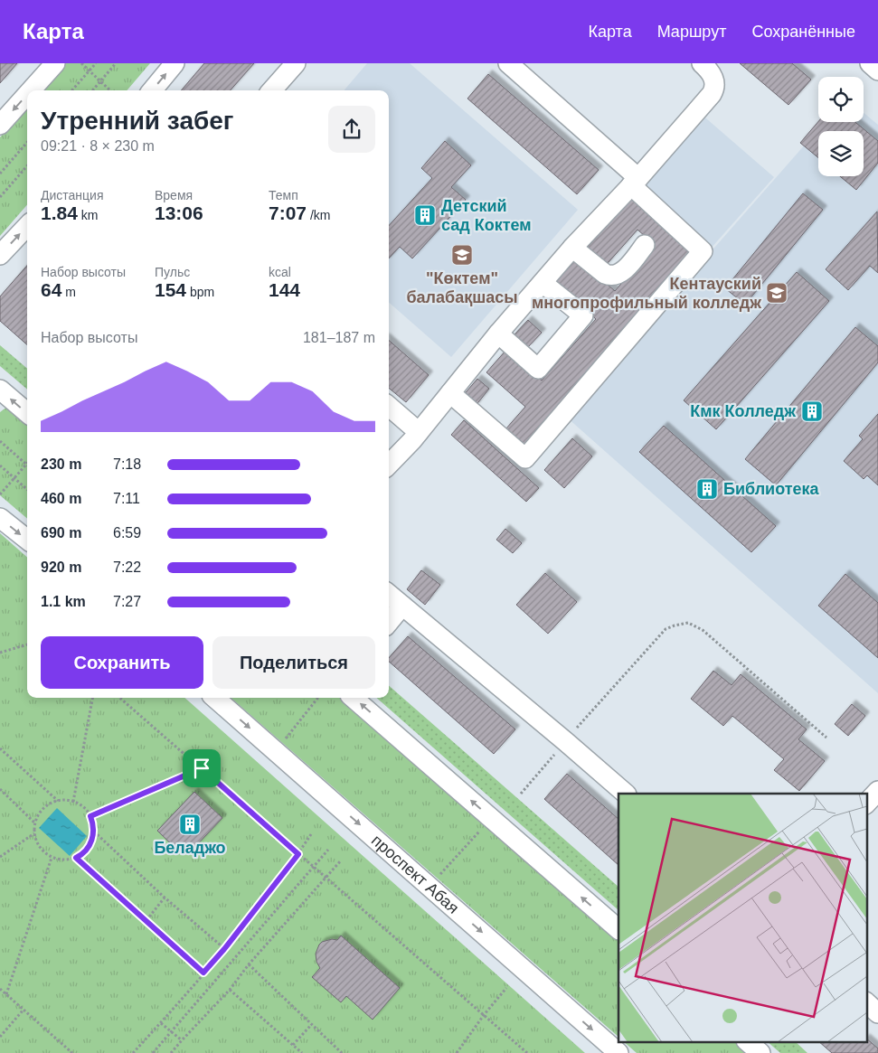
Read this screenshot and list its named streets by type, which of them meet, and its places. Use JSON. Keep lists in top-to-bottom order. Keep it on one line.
{"streets":{"street":["проспект Абая"]},"places":{"building":["Детский сад Коктем","Кмк Колледж","Библиотека","Беладжо"],"school or university":["\"Көктем\" балабақшасы","Кентауский многопрофильный колледж"]},"page":{"header":"Карта","nav":["Карта","Маршрут","Сохранённые"],"heading":["Утренний забег","09:21 · 8 × 230 m"],"stats":[["Дистанция","1.84 km"],["Время","13:06"],["Темп","7:07 /km"],["Набор высоты","64 m"],["Пульс","154 bpm"],["kcal","144"]],"chart":["Набор высоты","181–187 m"],"list":[{"name":"230 m","note":"7:18"},{"name":"460 m","note":"7:11"},{"name":"690 m","note":"6:59"},{"name":"920 m","note":"7:22"},{"name":"1.1 km","note":"7:27"}],"buttons":["Сохранить","Поделиться"]}}
